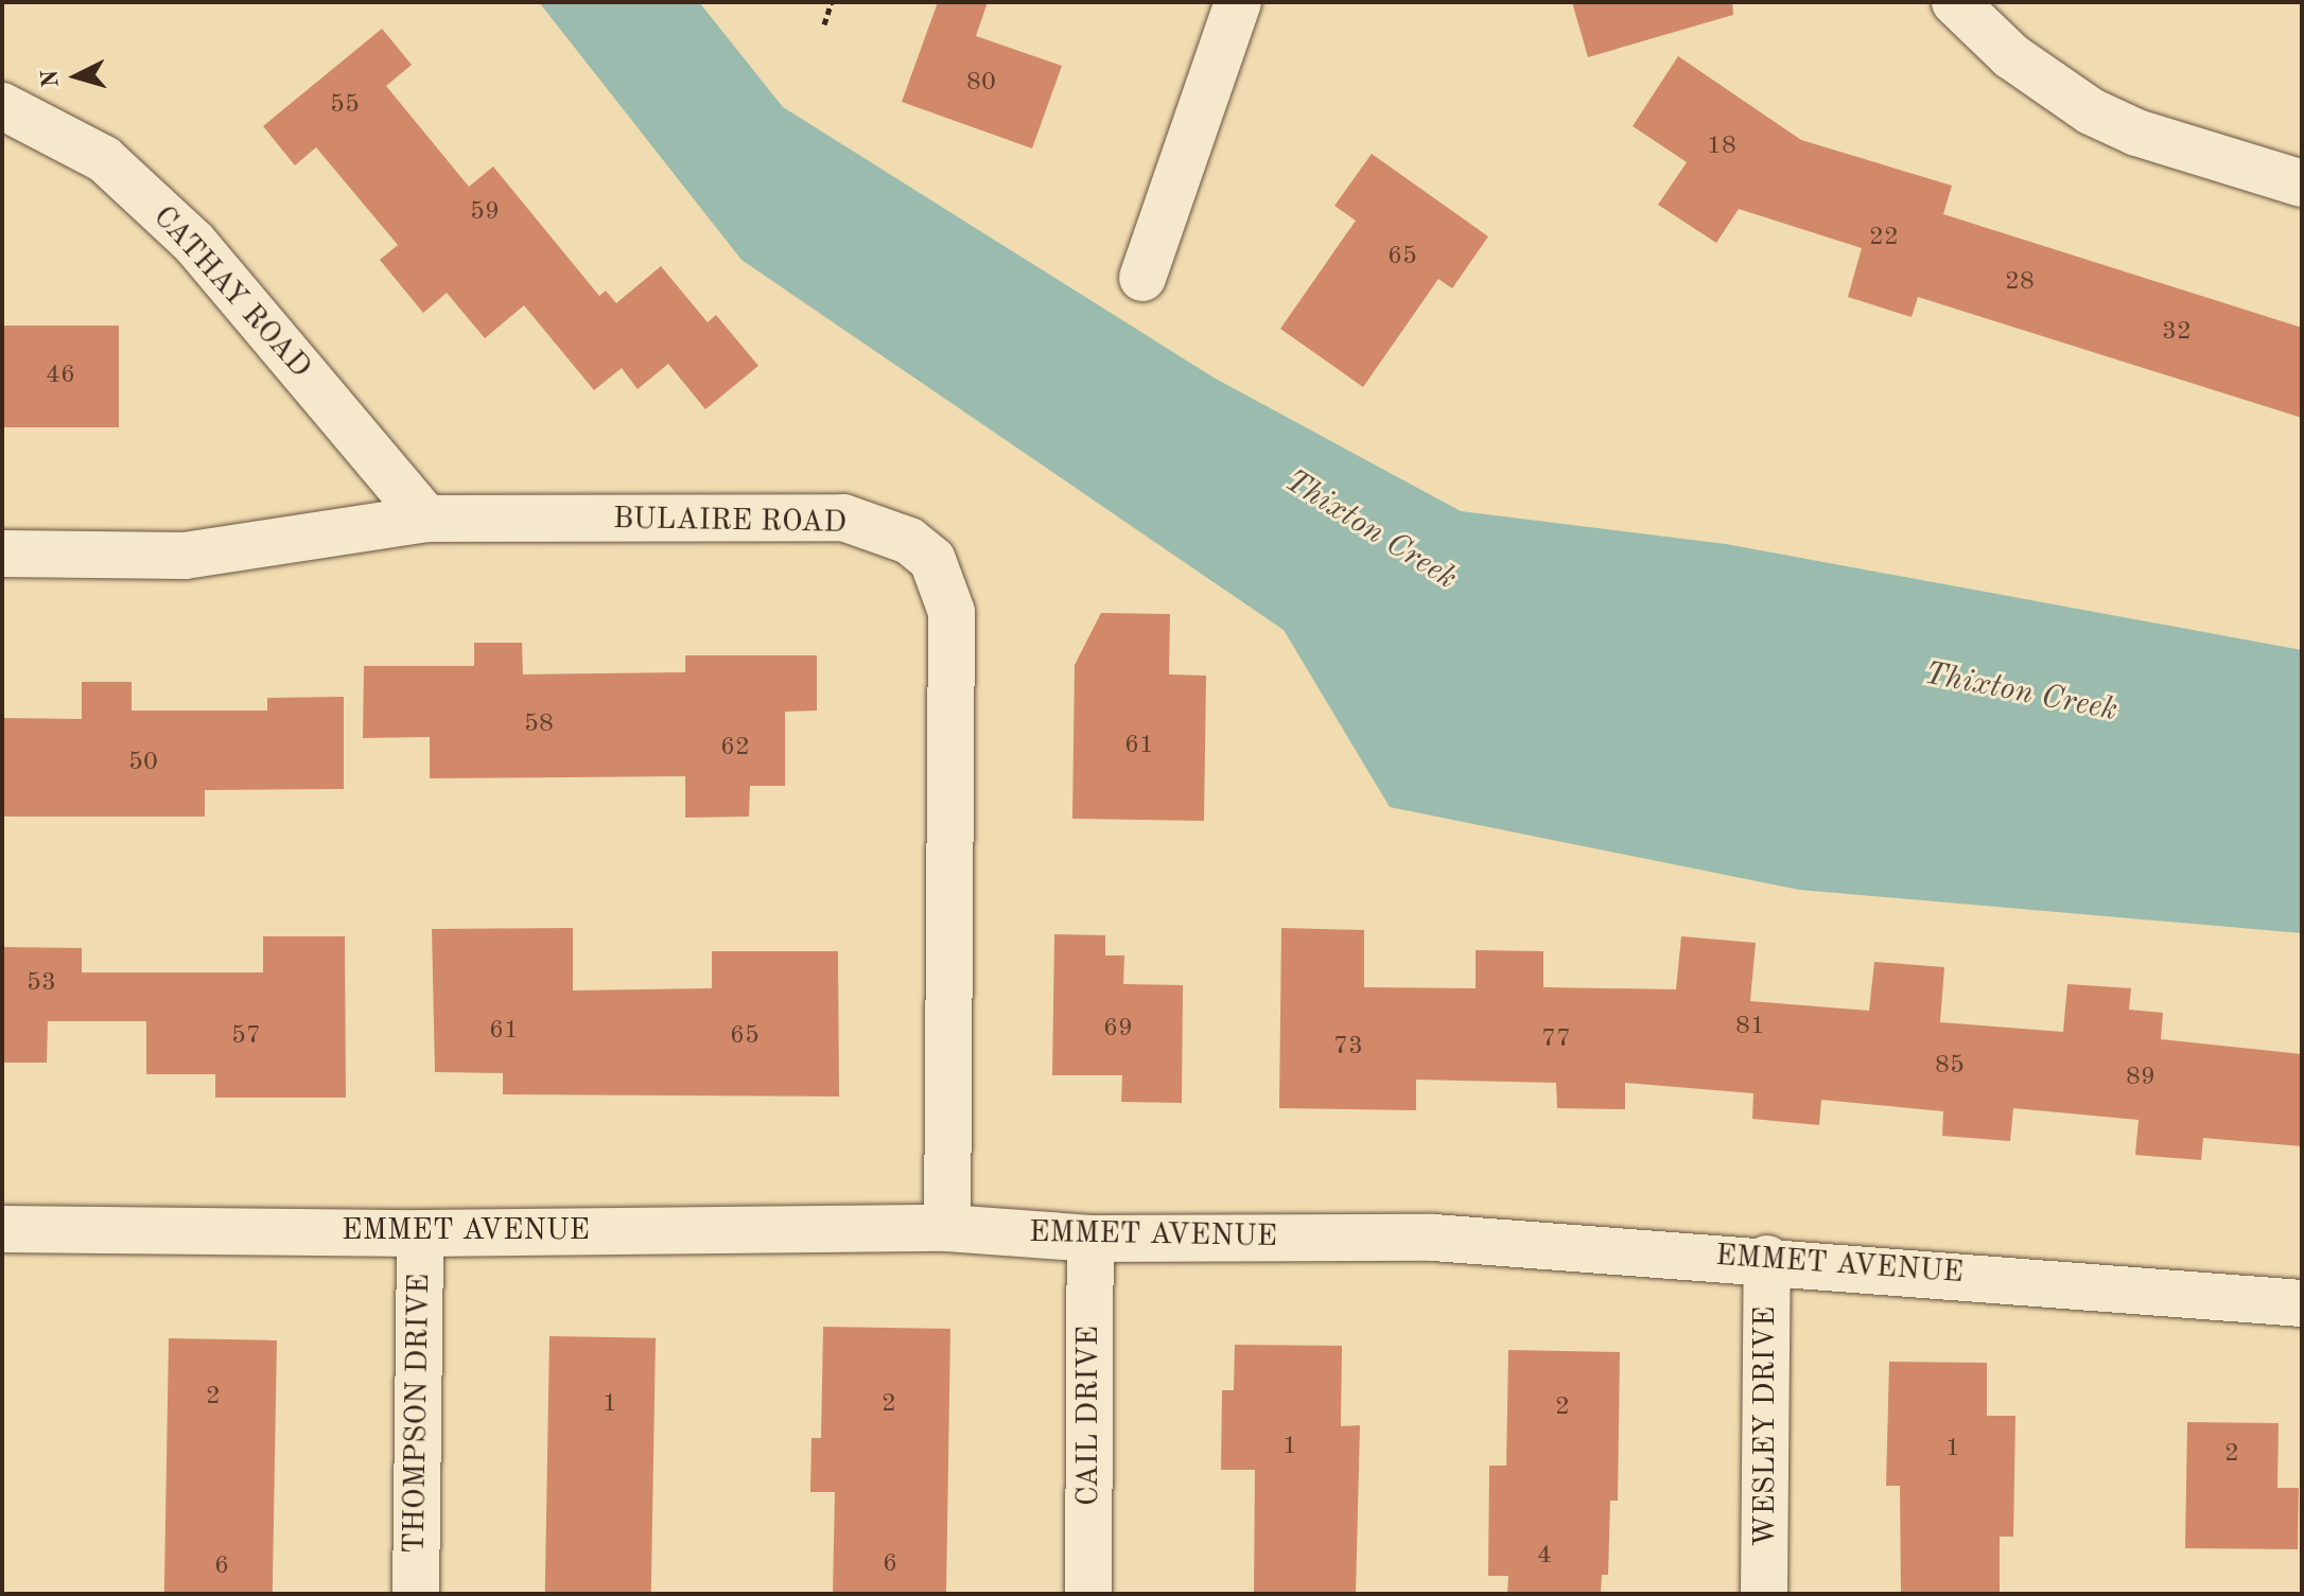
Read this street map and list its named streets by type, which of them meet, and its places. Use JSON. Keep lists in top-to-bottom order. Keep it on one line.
{"streets":{"street":["CATHAY ROAD","BULAIRE ROAD","EMMET AVENUE","THOMPSON DRIVE","CAIL DRIVE","WESLEY DRIVE"]},"crossings":[["CATHAY ROAD","BULAIRE ROAD"],["BULAIRE ROAD","EMMET AVENUE"],["EMMET AVENUE","THOMPSON DRIVE"],["EMMET AVENUE","CAIL DRIVE"],["EMMET AVENUE","WESLEY DRIVE"]],"water":["Thixton Creek"],"house_numbers":["80","55","18","59","22","65","28","32","46","58","61","62","50","53","81","69","61","57","65","77","73","85","89","2","1","2","2","1","1","2","4","6","6"],"north":"left"}
